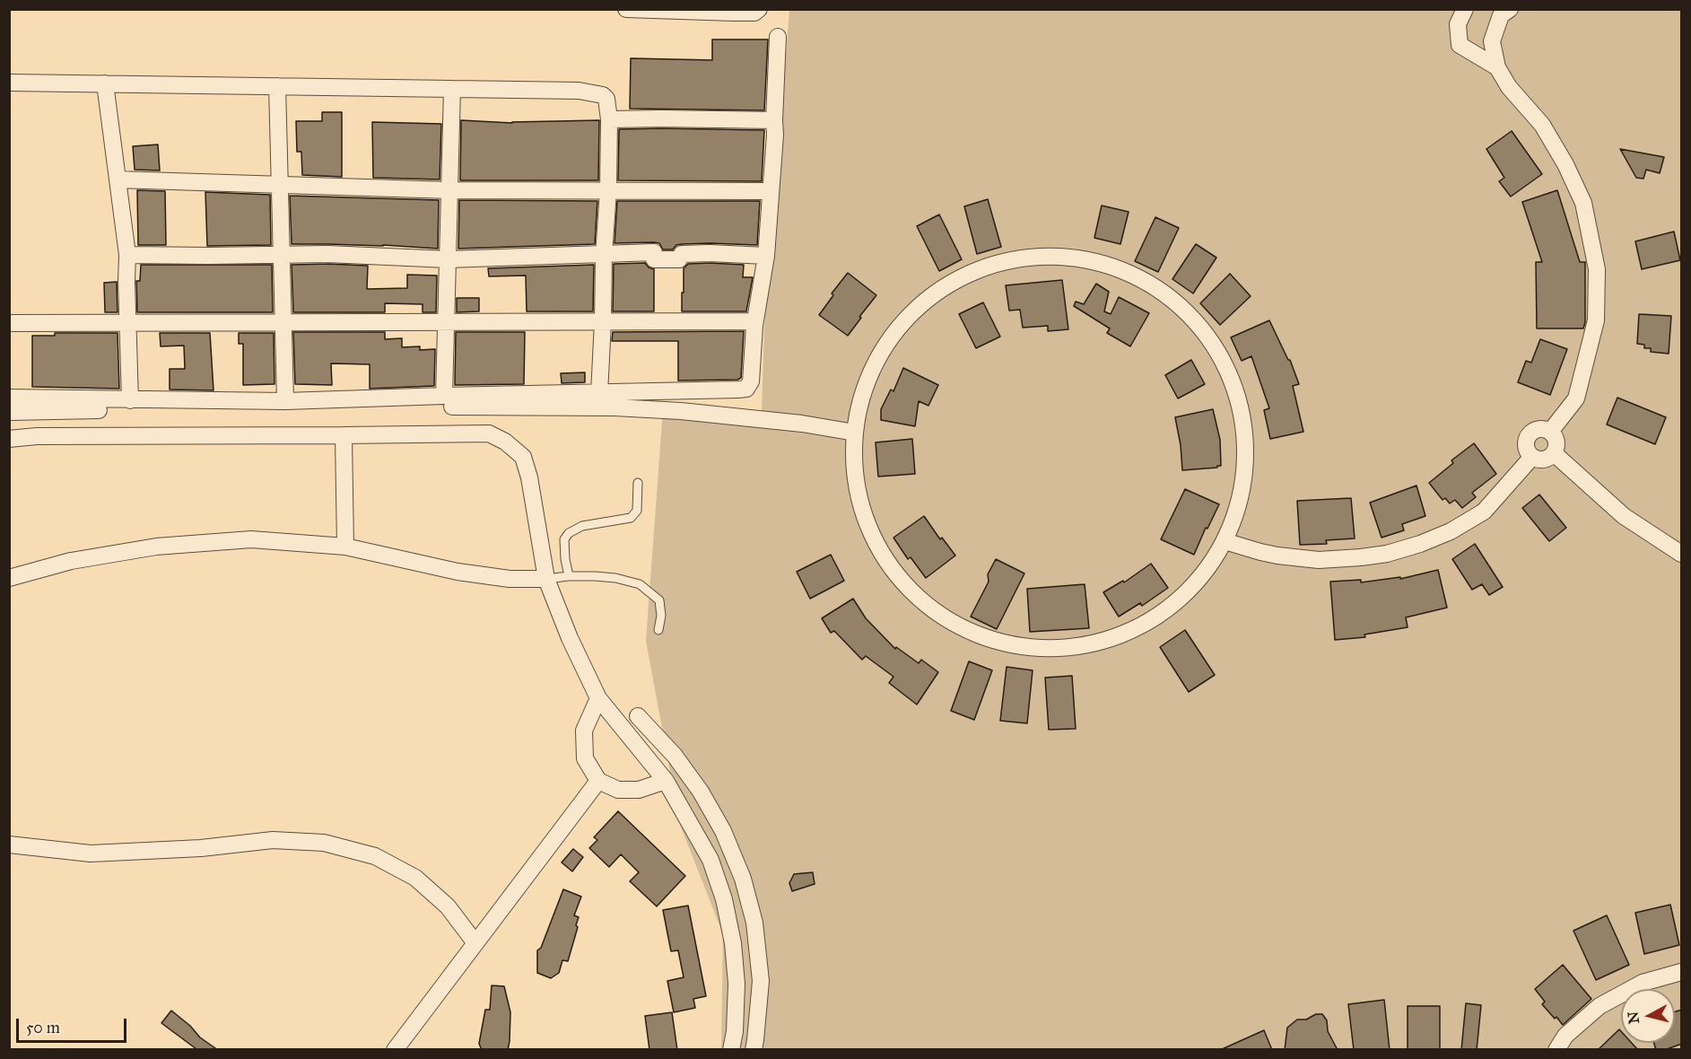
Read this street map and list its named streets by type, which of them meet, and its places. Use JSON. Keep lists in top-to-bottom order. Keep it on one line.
{"scale_bar":"50 m","north":"left"}
